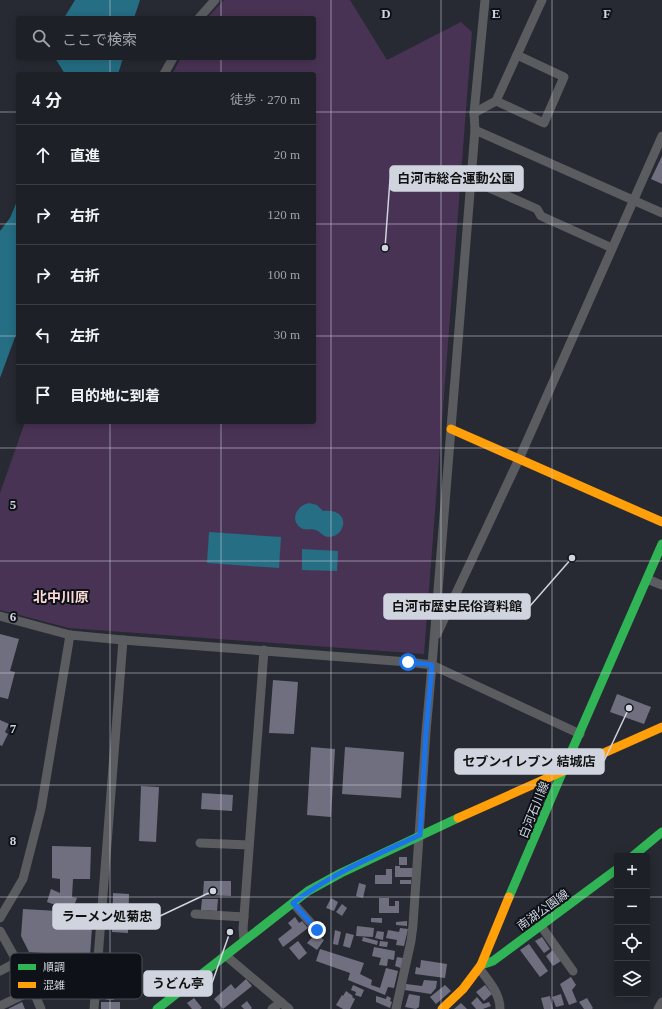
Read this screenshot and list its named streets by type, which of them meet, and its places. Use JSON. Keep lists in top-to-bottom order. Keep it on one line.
{"streets":{"street":["白河石川線","南湖公園線"]},"crossings":[["白河石川線","南湖公園線"]],"districts":["北中川原"],"places":["白河市総合運動公園","白河市歴史民俗資料館","セブンイレブン 結城店","ラーメン処菊忠","うどん亭"],"legend":["順調","混雑"],"page":{"search":"ここで検索","heading":["4 分","徒歩 · 270 m"],"list":[["直進","20 m"],["右折","120 m"],["右折","100 m"],["左折","30 m"],"目的地に到着"],"map_buttons":["+","−"]},"grid":{"columns":["D","E","F"],"rows":["5","6","7","8"]}}
